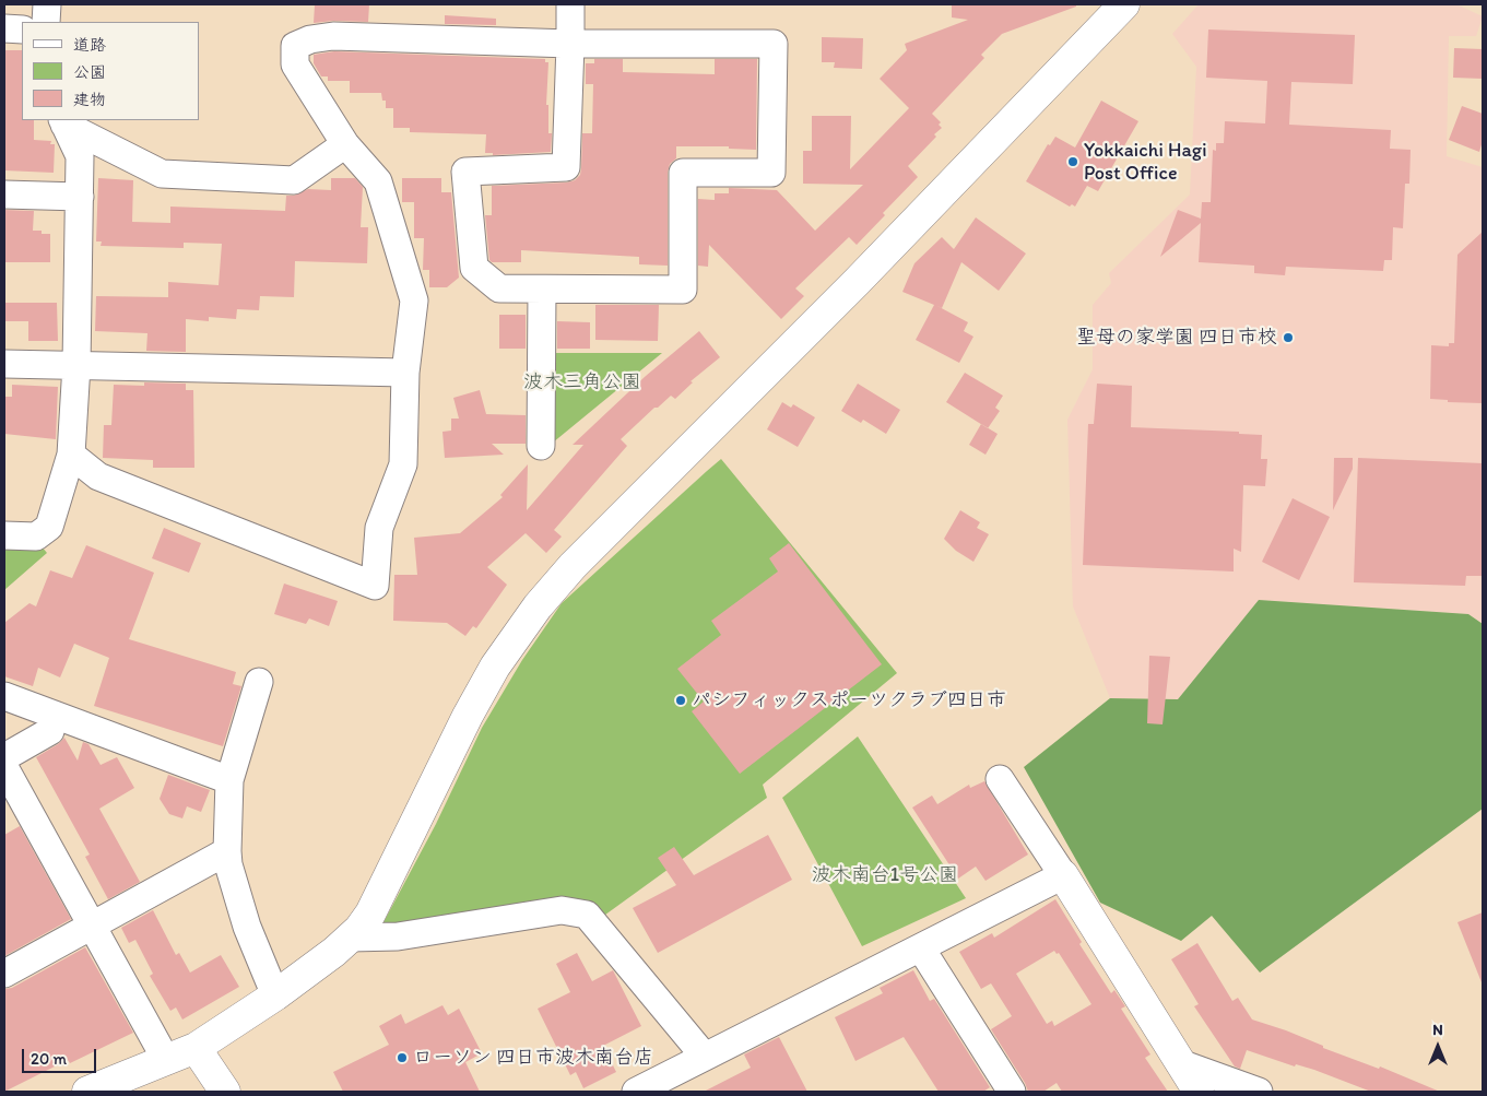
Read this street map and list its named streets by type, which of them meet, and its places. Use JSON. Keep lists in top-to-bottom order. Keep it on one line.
{"parks":["波木三角公園","波木南台1号公園"],"places":["Yokkaichi Hagi Post Office","聖母の家学園 四日市校","パシフィックスポーツクラブ四日市","ローソン 四日市波木南台店"],"legend":["道路","公園","建物"],"scale_bar":"20 m","north":"top"}
